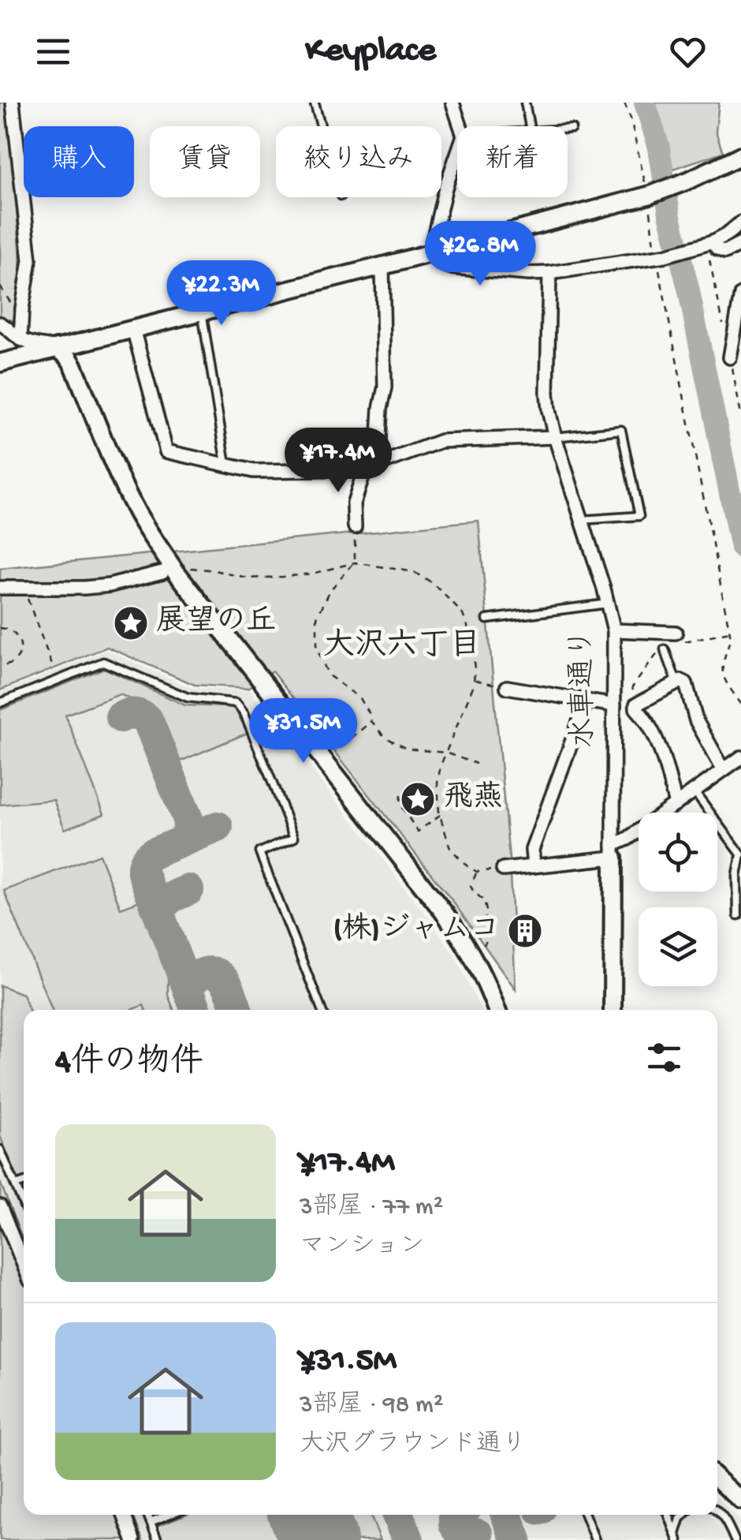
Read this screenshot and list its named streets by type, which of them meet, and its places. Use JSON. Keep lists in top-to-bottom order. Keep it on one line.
{"streets":{"street":["水車通り"]},"districts":["大沢六丁目"],"places":{"place":["展望の丘","飛燕"],"building":["(株)ジャムコ"]},"page":{"header":"Keyplace","chip":["購入","賃貸","絞り込み","新着"],"price":["¥26.8M","¥22.3M","¥17.4M","¥31.5M"],"heading":"4件の物件","list":[{"name":"¥17.4M","note":"3部屋 · 77 m² · マンション"},{"name":"¥31.5M","note":"3部屋 · 98 m² · 大沢グラウンド通り"}]}}
